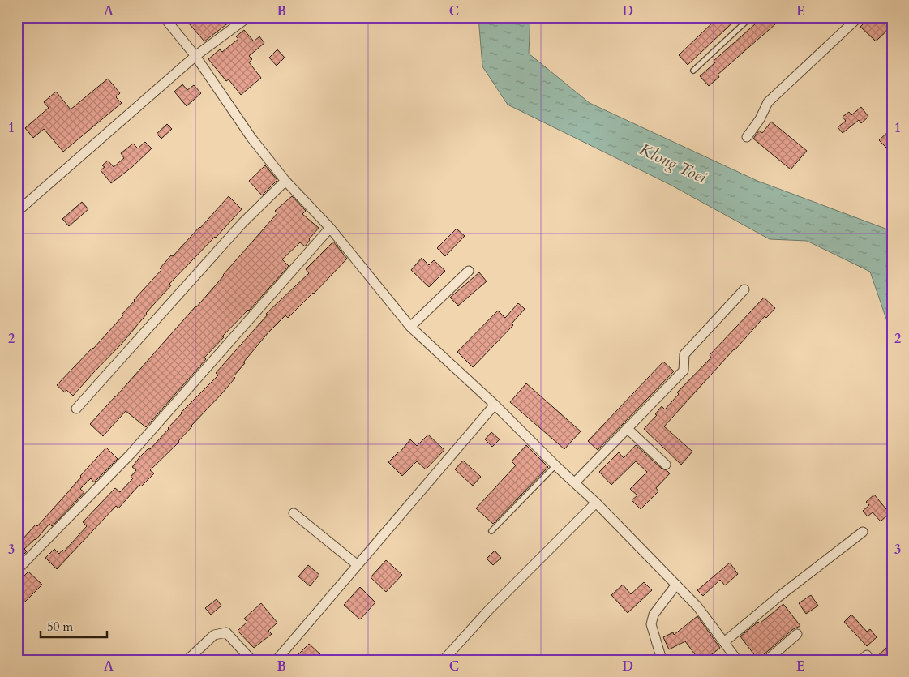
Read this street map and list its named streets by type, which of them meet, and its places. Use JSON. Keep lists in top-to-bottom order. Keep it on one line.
{"water":["Klong Toei"],"scale_bar":"50 m","grid":{"columns":["A","B","C","D","E"],"rows":["1","2","3"]}}
